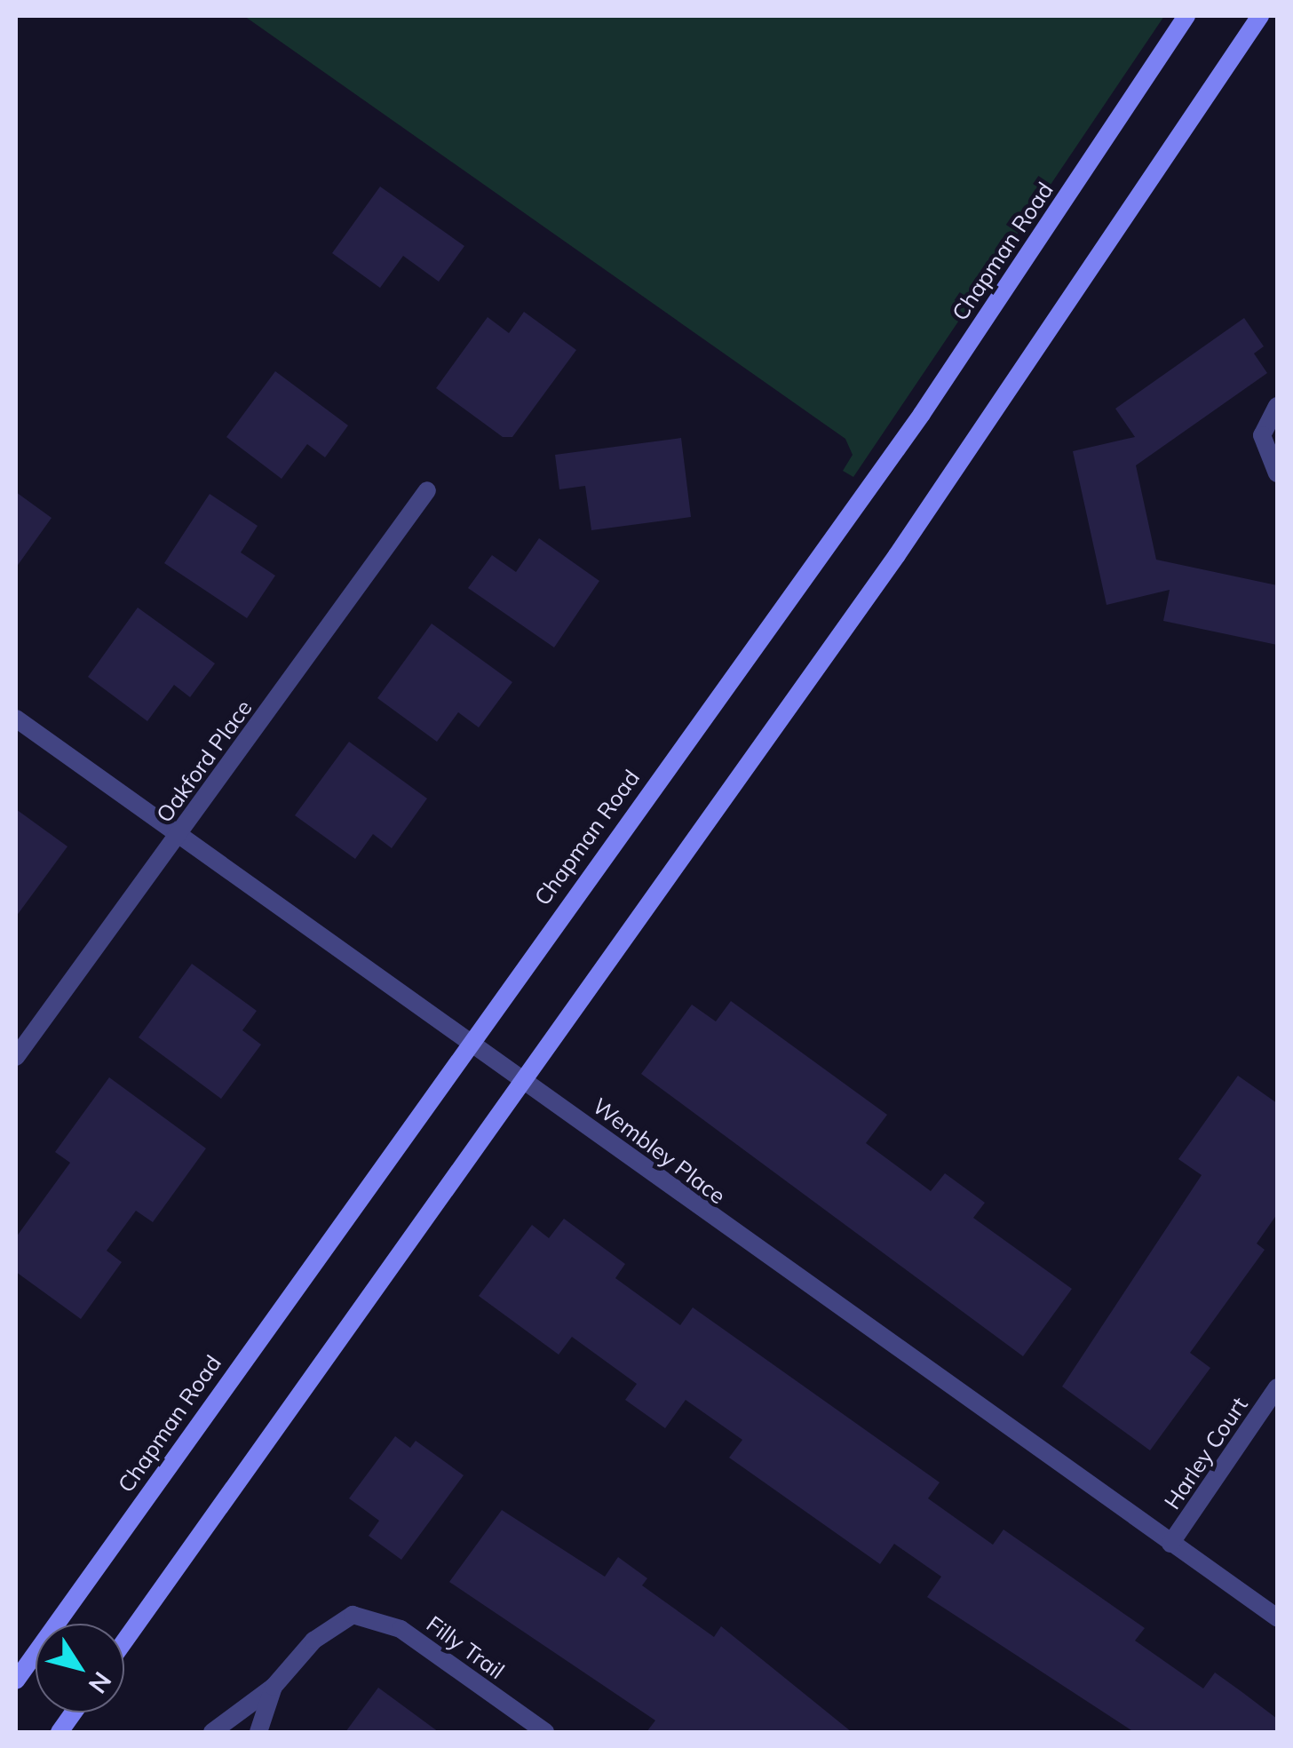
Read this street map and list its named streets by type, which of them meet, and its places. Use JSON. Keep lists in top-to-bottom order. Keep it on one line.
{"streets":{"street":["Chapman Road","Oakford Place","Wembley Place","Harley Court","Filly Trail"]},"crossings":[["Chapman Road","Wembley Place"],["Oakford Place","Wembley Place"],["Wembley Place","Harley Court"]],"north":"bottom right"}
